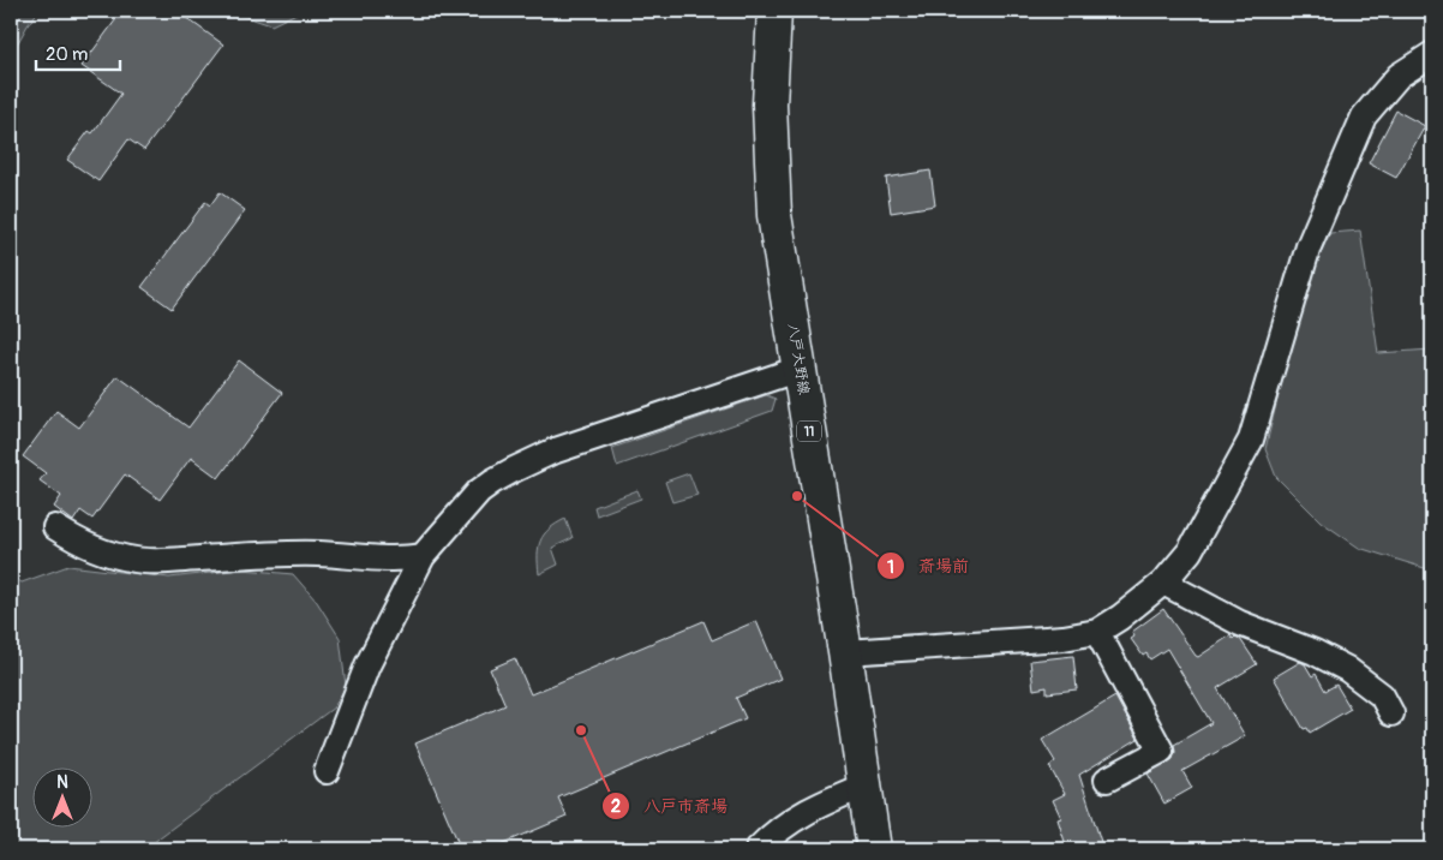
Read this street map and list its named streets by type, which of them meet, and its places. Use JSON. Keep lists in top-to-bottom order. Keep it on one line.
{"streets":{"main road":["八戸大野線","11"]},"places":["斎場前","八戸市斎場"],"scale_bar":"20 m","north":"top"}
